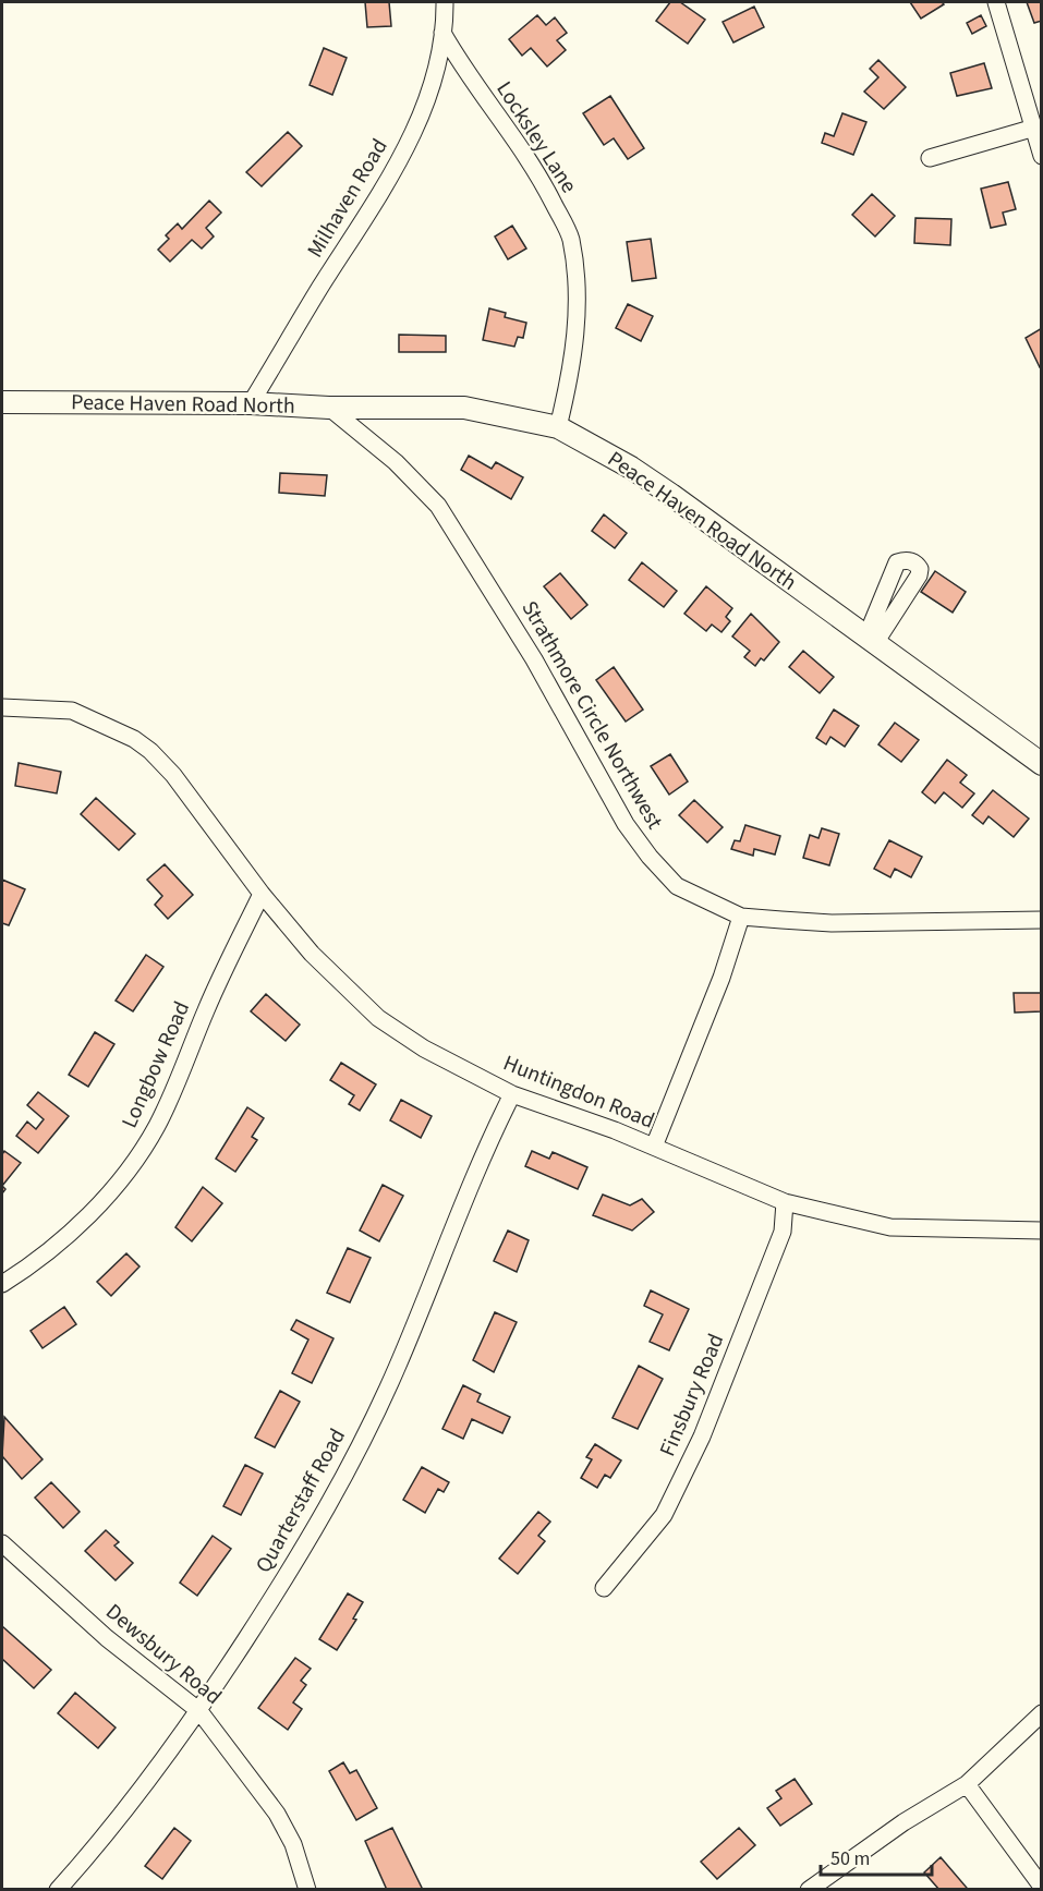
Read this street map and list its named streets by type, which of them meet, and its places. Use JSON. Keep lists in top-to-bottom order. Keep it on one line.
{"streets":{"main road":["Peace Haven Road North"],"street":["Locksley Lane","Milhaven Road","Strathmore Circle Northwest","Longbow Road","Huntingdon Road","Finsbury Road","Quarterstaff Road","Dewsbury Road"]},"crossings":[["Locksley Lane","Milhaven Road"],["Locksley Lane","Peace Haven Road North"],["Milhaven Road","Peace Haven Road North"],["Peace Haven Road North","Strathmore Circle Northwest"],["Longbow Road","Huntingdon Road"],["Huntingdon Road","Finsbury Road"],["Huntingdon Road","Quarterstaff Road"],["Quarterstaff Road","Dewsbury Road"]],"scale_bar":"50 m"}
